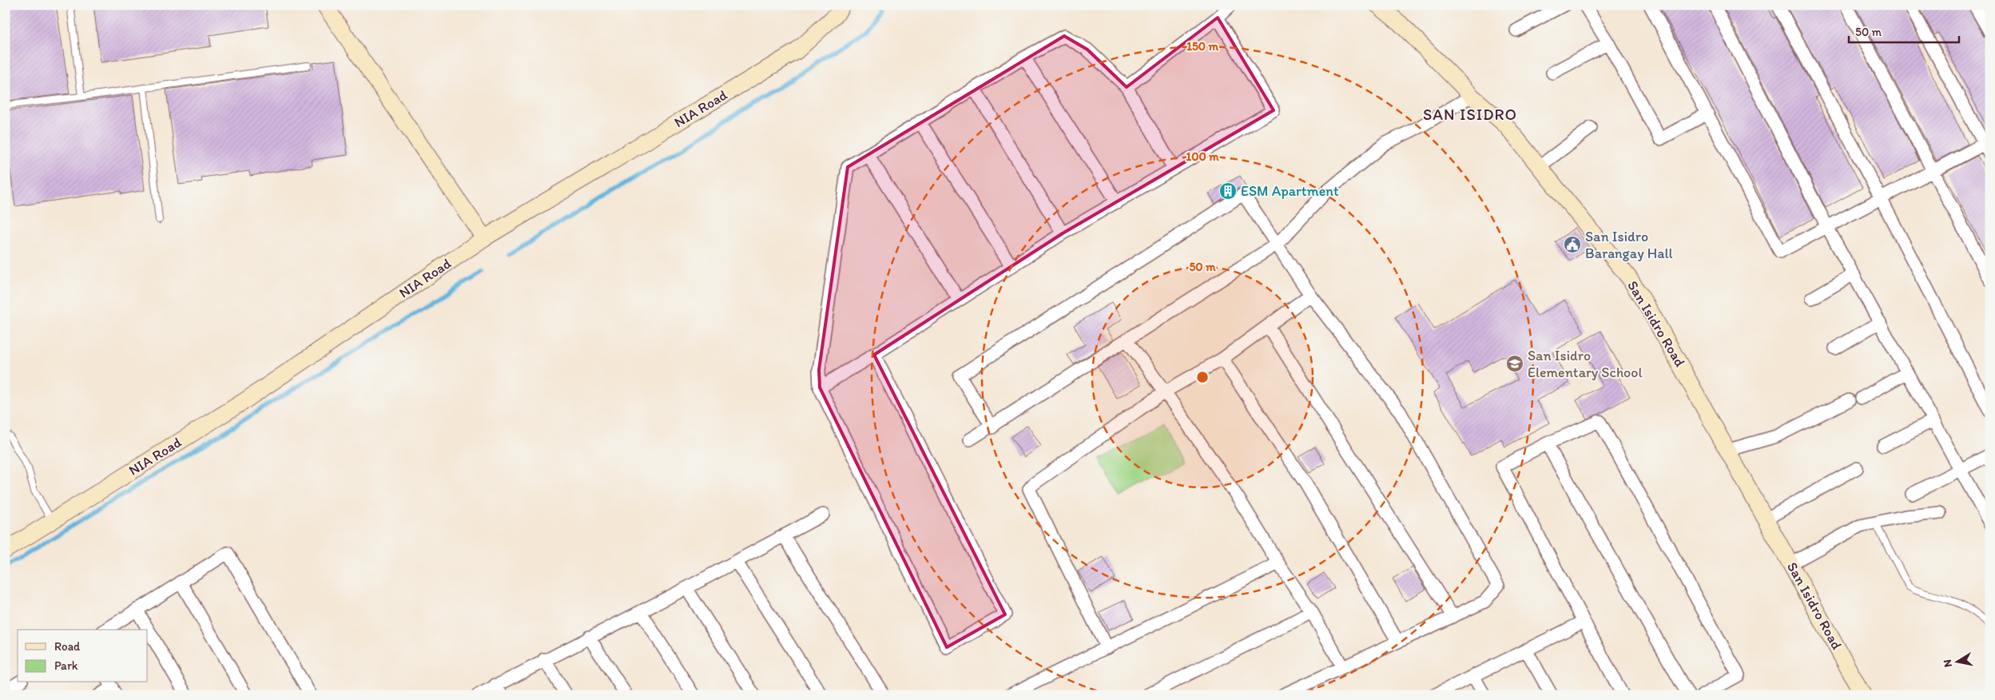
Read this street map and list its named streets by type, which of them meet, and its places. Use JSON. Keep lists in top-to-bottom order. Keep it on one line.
{"streets":{"street":["NIA Road","San Isidro Road"]},"districts":["SAN ISIDRO"],"places":{"building":["ESM Apartment"],"public building":["San Isidro Barangay Hall"],"school or university":["San Isidro Elementary School"]},"legend":["Road","Park"],"scale_bar":"50 m","north":"left","rings":["150 m","100 m","50 m"]}
